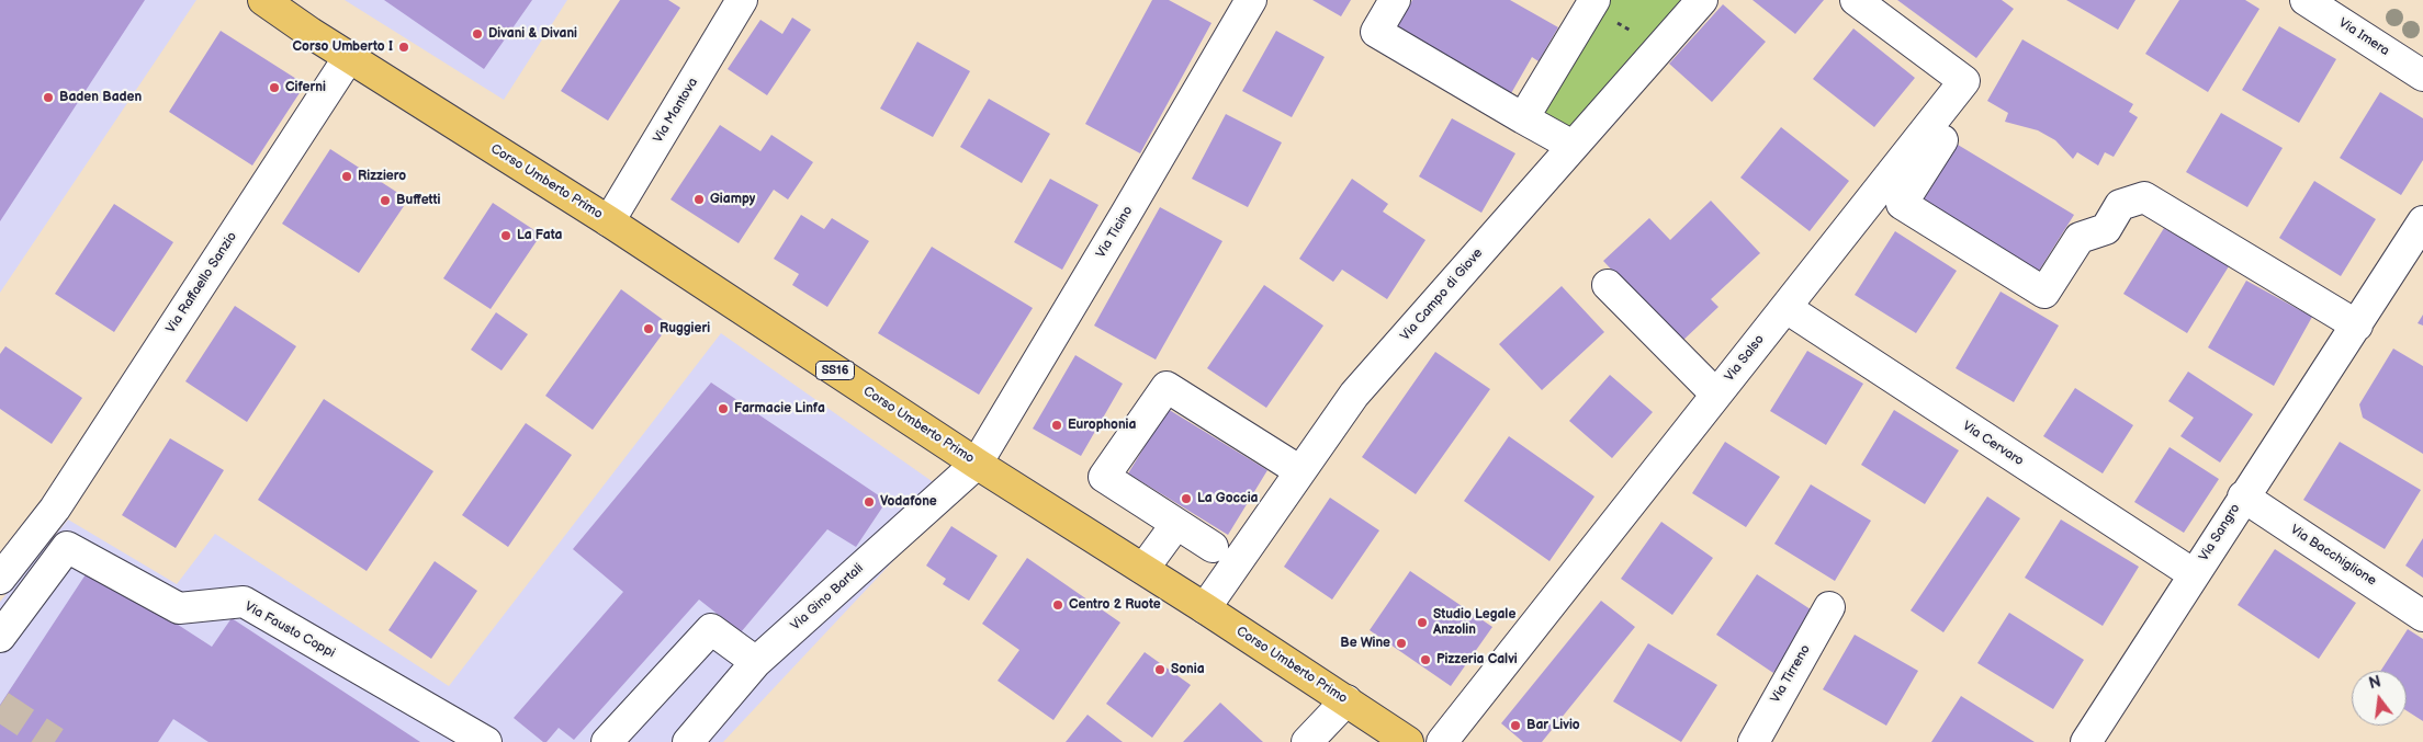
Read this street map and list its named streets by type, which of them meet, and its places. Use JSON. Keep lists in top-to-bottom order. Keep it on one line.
{"streets":{"main road":["Corso Umberto Primo","SS16"],"street":["Via Imera","Via Mantova","Via Ticino","Via Raffaello Sanzio","Via Campo di Giove","Via Salso","Via Cervaro","Via Sangro","Via Bacchiglione","Via Gino Bartali","Via Fausto Coppi","Via Tirreno"]},"crossings":[["Via Mantova","Corso Umberto Primo"],["Corso Umberto Primo","Via Ticino"],["Corso Umberto Primo","Via Raffaello Sanzio"],["Corso Umberto Primo","Via Campo di Giove"],["Corso Umberto Primo","Via Gino Bartali"],["Via Ticino","Via Gino Bartali"],["Via Cervaro","Via Sangro"],["Via Sangro","Via Bacchiglione"]],"places":["Divani & Divani","Corso Umberto I","Ciferni","Baden Baden","Rizziero","Giampy","Buffetti","La Fata","Ruggieri","Farmacie Linfa","Europhonia","La Goccia","Vodafone","Centro 2 Ruote","Studio Legale Anzolin","Be Wine","Pizzeria Calvi","Sonia","Bar Livio"],"north":"top"}
